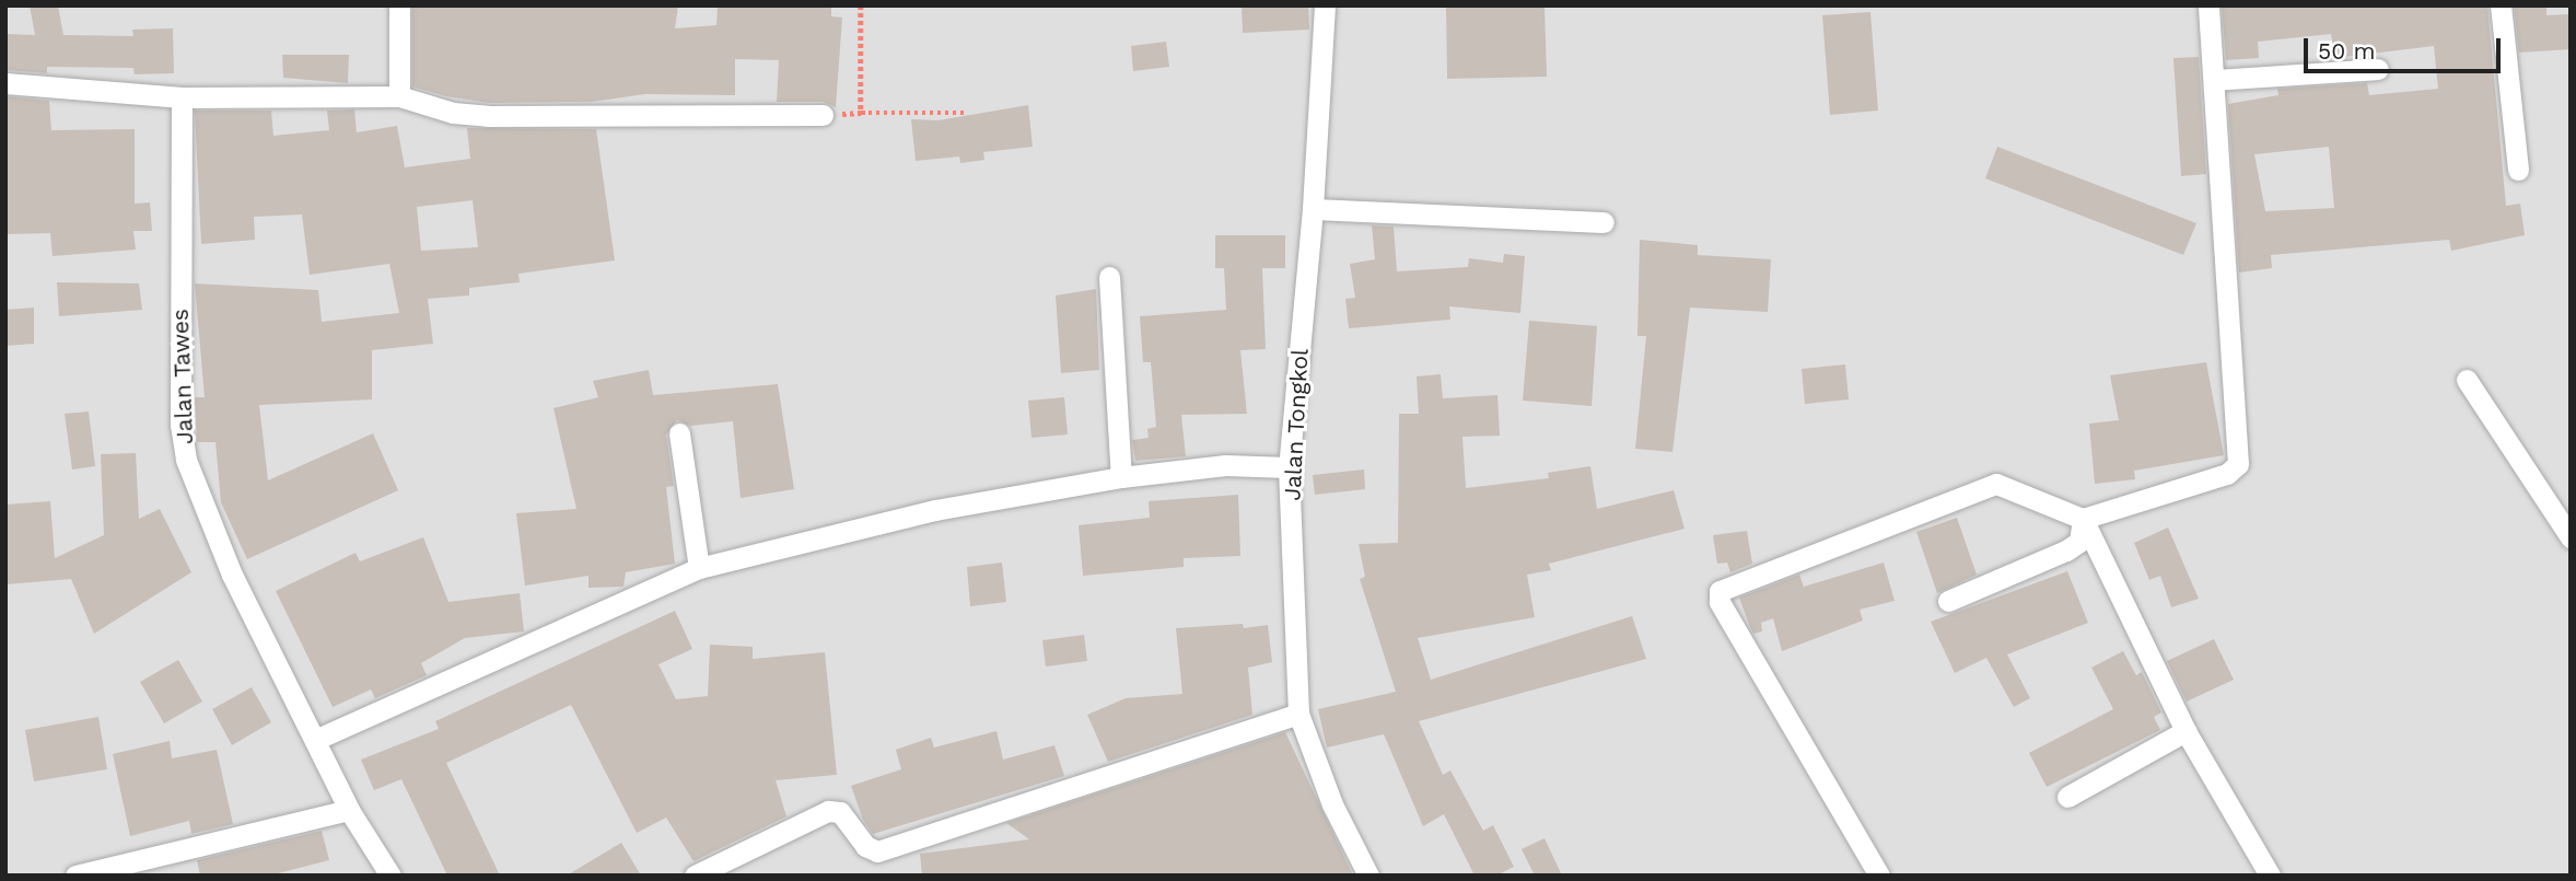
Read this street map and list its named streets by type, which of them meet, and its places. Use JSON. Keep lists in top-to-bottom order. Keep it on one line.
{"streets":{"street":["Jalan Tawes","Jalan Tongkol"]},"scale_bar":"50 m"}
